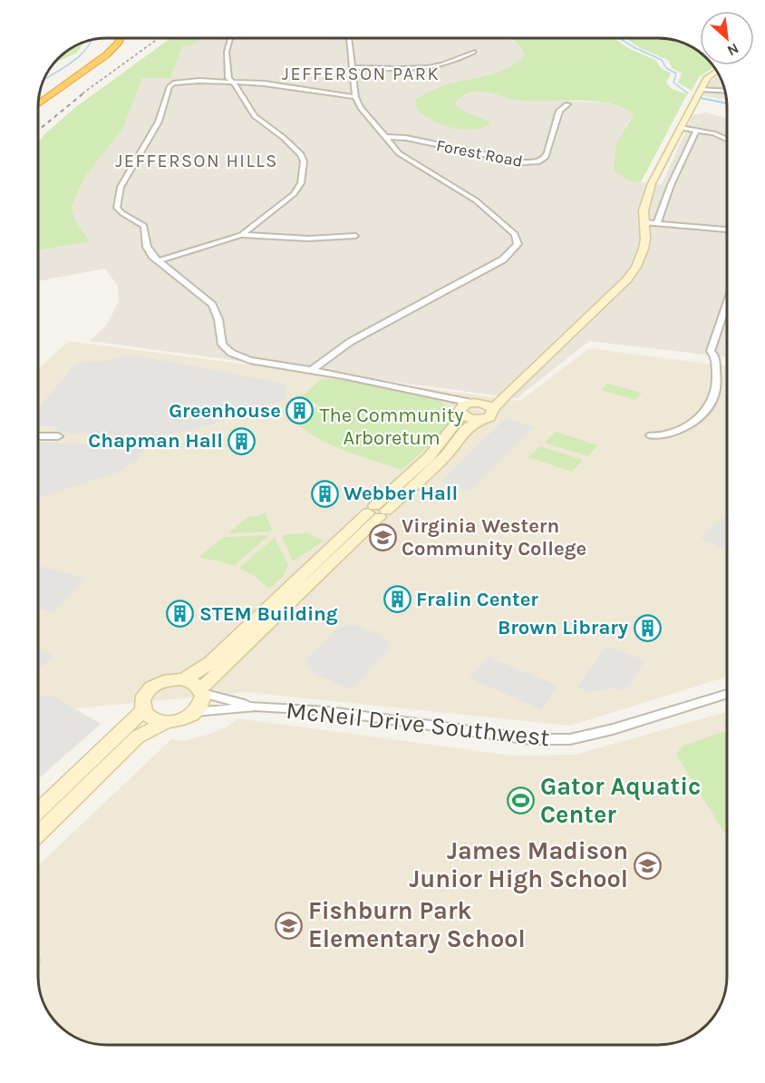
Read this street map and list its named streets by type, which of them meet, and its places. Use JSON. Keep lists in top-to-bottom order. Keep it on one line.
{"streets":{"street":["Forest Road","McNeil Drive Southwest"]},"districts":["JEFFERSON PARK","JEFFERSON HILLS"],"parks":["The Community Arboretum"],"places":{"building":["Greenhouse","Chapman Hall","Webber Hall","Fralin Center","STEM Building","Brown Library"],"school or university":["Virginia Western Community College","James Madison Junior High School","Fishburn Park Elementary School"],"sports":["Gator Aquatic Center"]},"north":"bottom right"}
